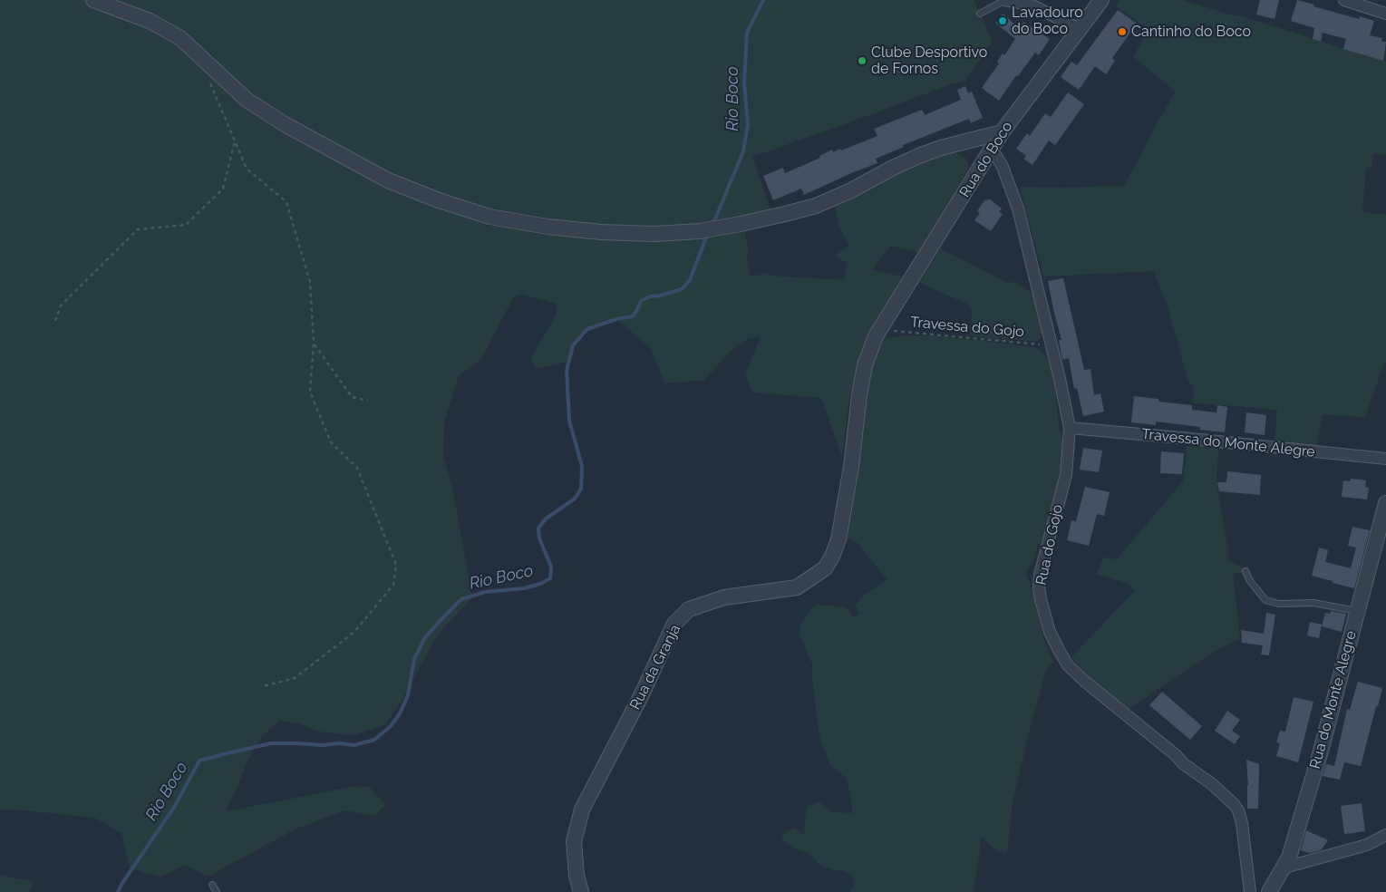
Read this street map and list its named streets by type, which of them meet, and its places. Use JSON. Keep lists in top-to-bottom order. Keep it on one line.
{"streets":{"street":["Rua do Boco","Travessa do Monte Alegre","Rua do Gojo","Rua da Granja","Rua do Monte Alegre"],"path":["Travessa do Gojo"]},"crossings":[["Rua do Boco","Travessa do Gojo"],["Rua do Boco","Rua do Gojo"],["Rua do Boco","Rua da Granja"],["Travessa do Gojo","Rua do Gojo"],["Travessa do Gojo","Rua da Granja"],["Travessa do Monte Alegre","Rua do Gojo"]],"water":["Rio Boco"],"places":["Lavadouro do Boco","Cantinho do Boco","Clube Desportivo de Fornos"]}
